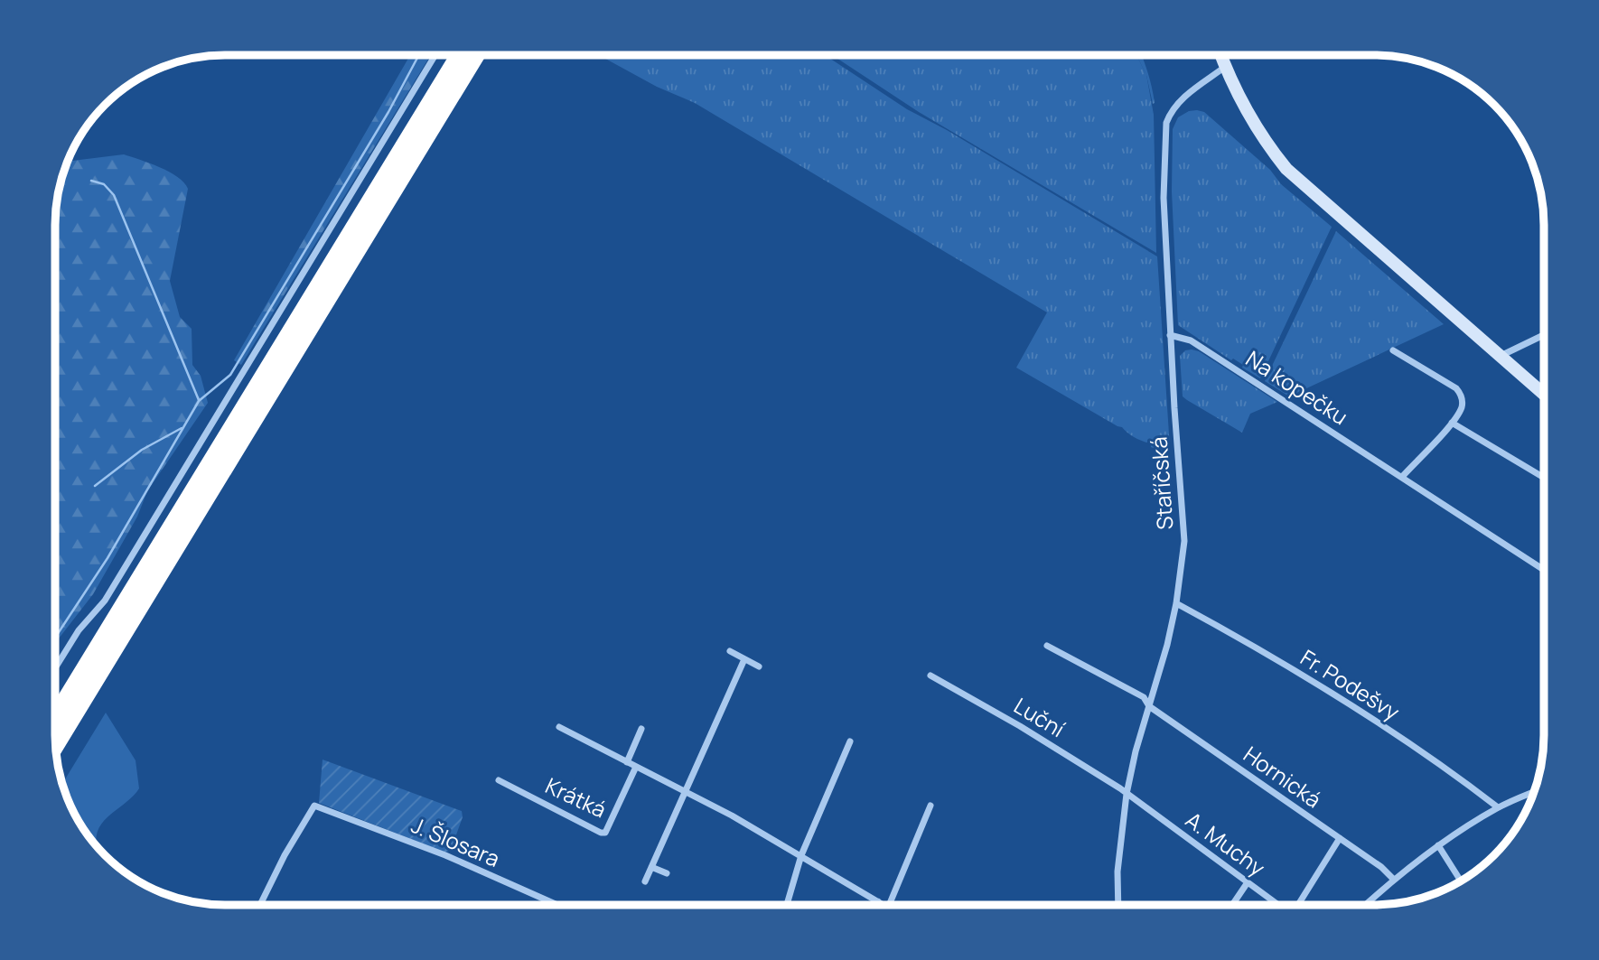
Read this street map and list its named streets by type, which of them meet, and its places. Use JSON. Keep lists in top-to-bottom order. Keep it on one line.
{"streets":{"street":["Na kopečku","Staříčská","Fr. Podešvy","Luční","Hornická","Krátká","J. Šlosara","A. Muchy"]},"crossings":[["Na kopečku","Staříčská"],["Staříčská","Fr. Podešvy"],["Staříčská","Luční"],["Staříčská","Hornická"],["Staříčská","A. Muchy"],["Luční","A. Muchy"],["Hornická","A. Muchy"]]}
